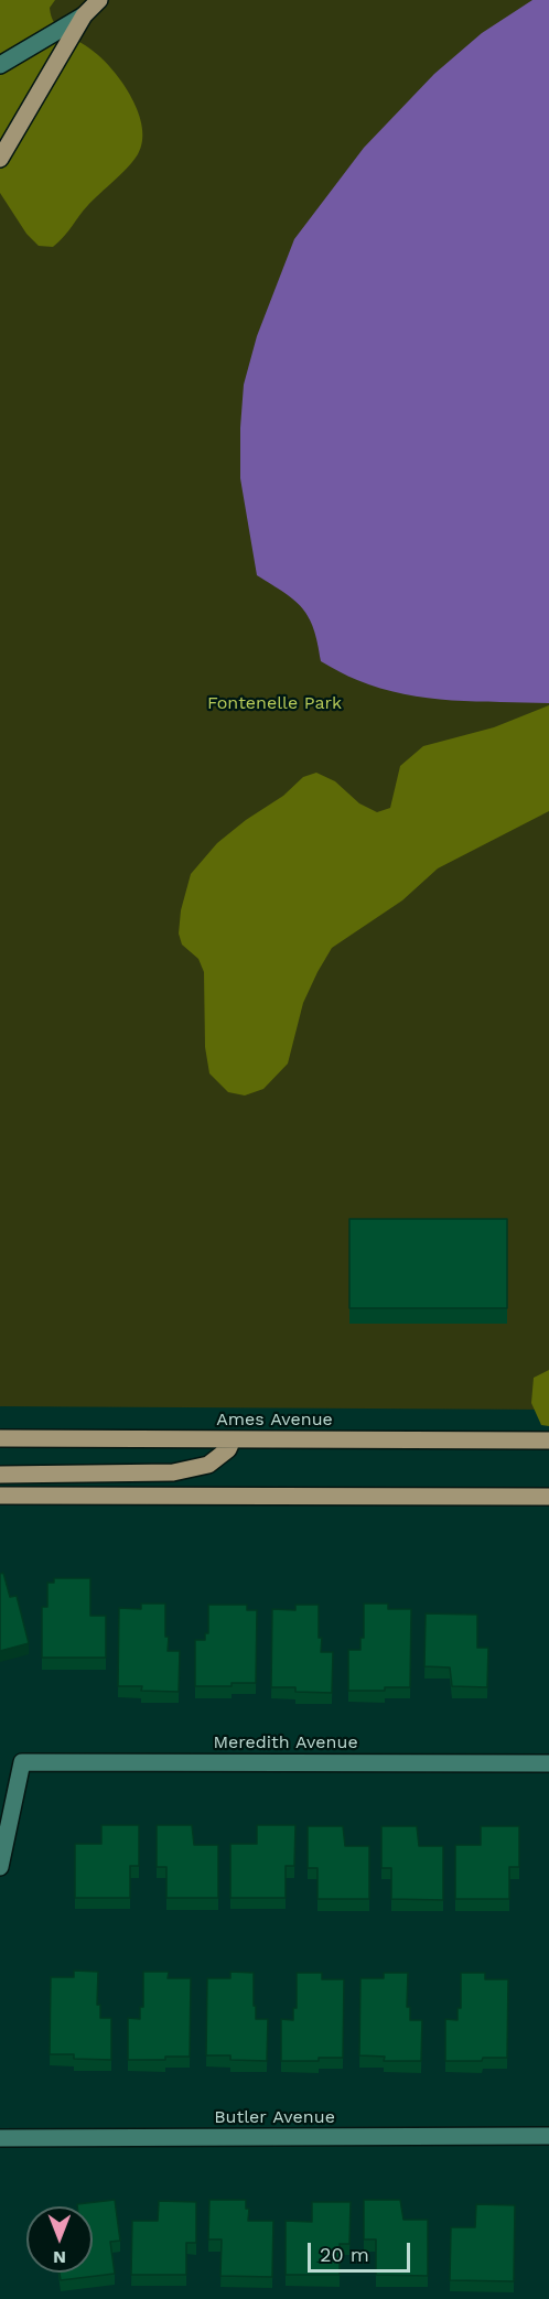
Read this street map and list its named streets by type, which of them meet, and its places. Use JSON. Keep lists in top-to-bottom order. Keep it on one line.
{"streets":{"main road":["Ames Avenue"],"street":["Meredith Avenue","Butler Avenue"]},"parks":["Fontenelle Park"],"scale_bar":"20 m","north":"bottom"}
